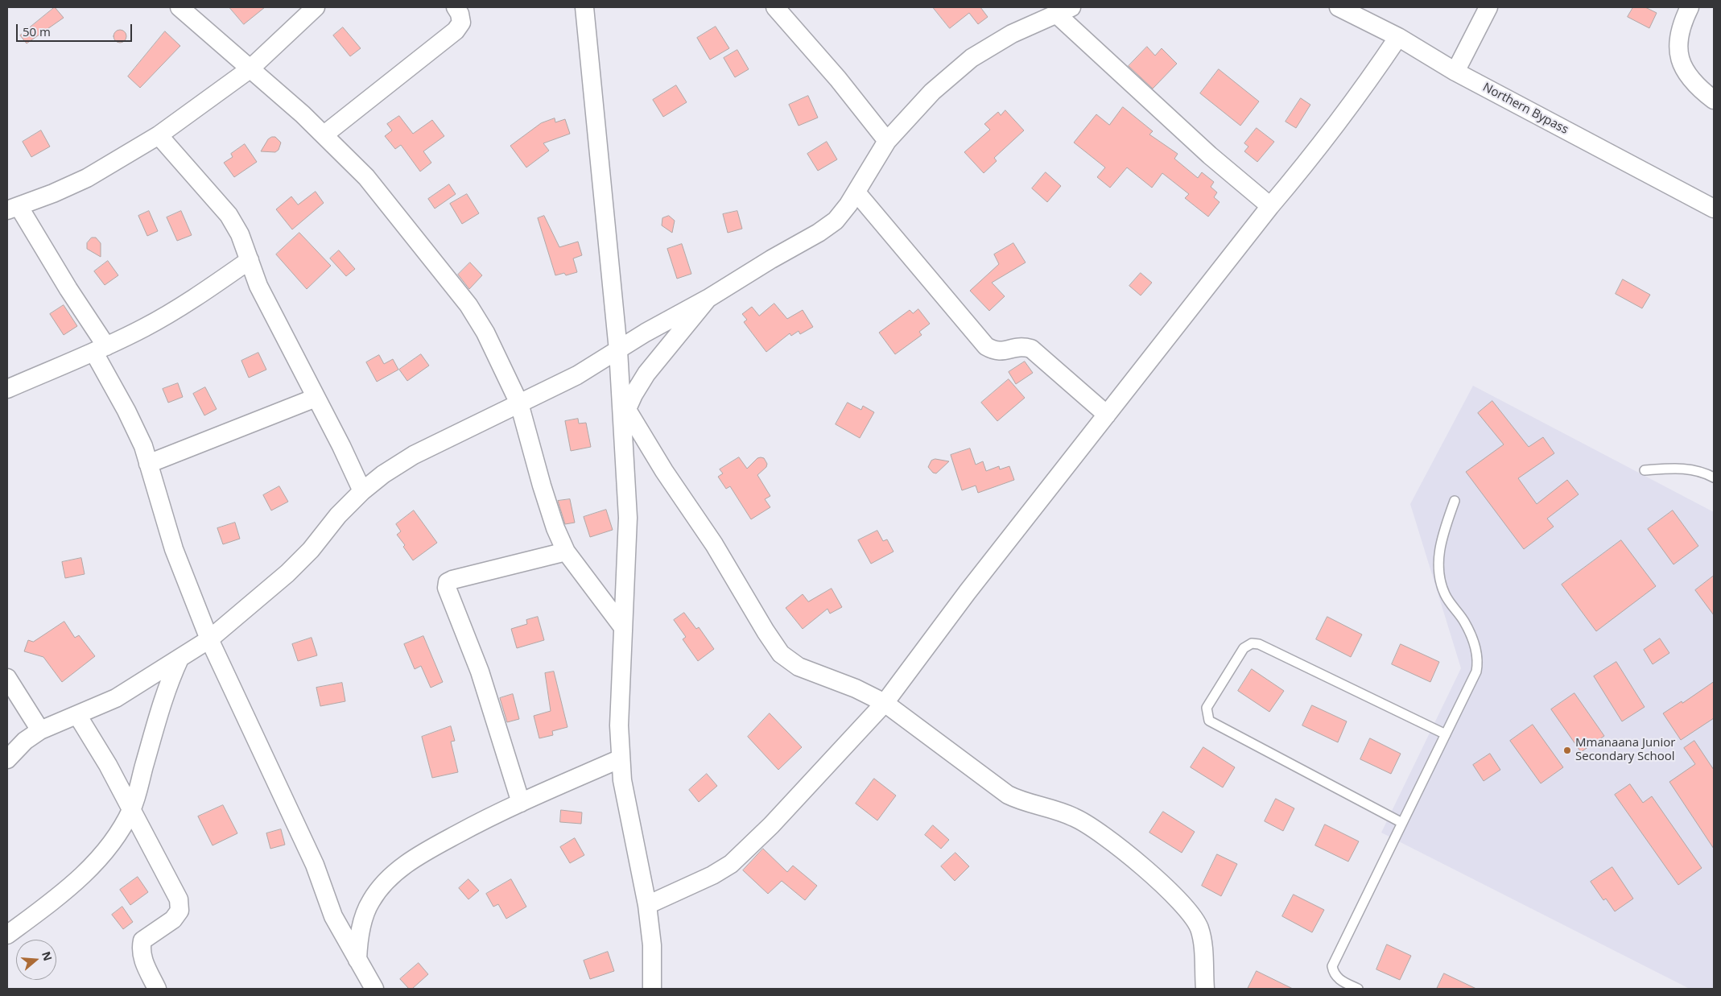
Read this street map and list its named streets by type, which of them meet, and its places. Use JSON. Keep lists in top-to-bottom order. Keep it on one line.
{"streets":{"street":["Northern Bypass"]},"places":["Mmanaana Junior Secondary School"],"scale_bar":"50 m","north":"right"}
